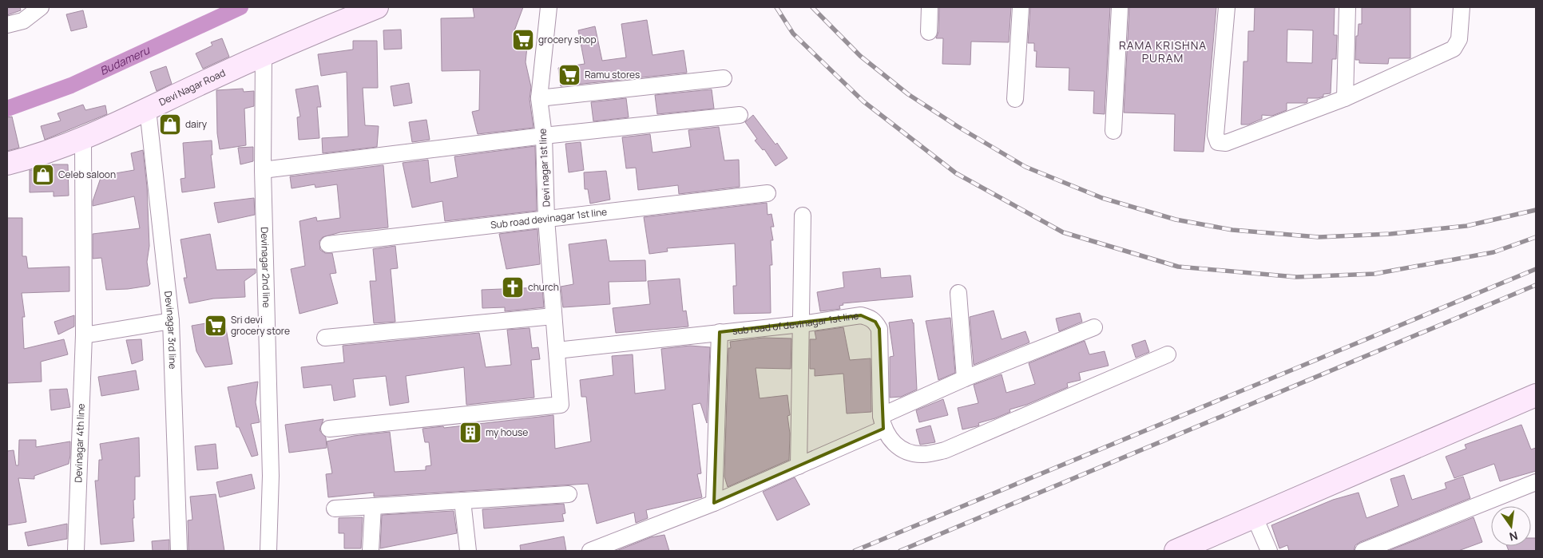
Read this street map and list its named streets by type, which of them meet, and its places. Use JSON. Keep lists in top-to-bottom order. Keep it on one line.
{"streets":{"street":["Devi Nagar Road","Devi nagar 1st line","Sub road devinagar 1st line","Devinagar 2nd line","sub road of devinagar 1st line","Devinagar 3rd line","Devinagar 4th line"]},"crossings":[["Devi Nagar Road","Devinagar 2nd line"],["Devi Nagar Road","Devinagar 3rd line"],["Devi Nagar Road","Devinagar 4th line"],["Devi nagar 1st line","Sub road devinagar 1st line"],["Devi nagar 1st line","sub road of devinagar 1st line"]],"districts":["RAMA KRISHNA PURAM"],"water":["Budameru"],"places":{"supermarket":["grocery shop","Ramu stores","Sri devi grocery store"],"shop":["dairy","Celeb saloon"],"church":["church"],"building":["my house"]},"north":"bottom"}
